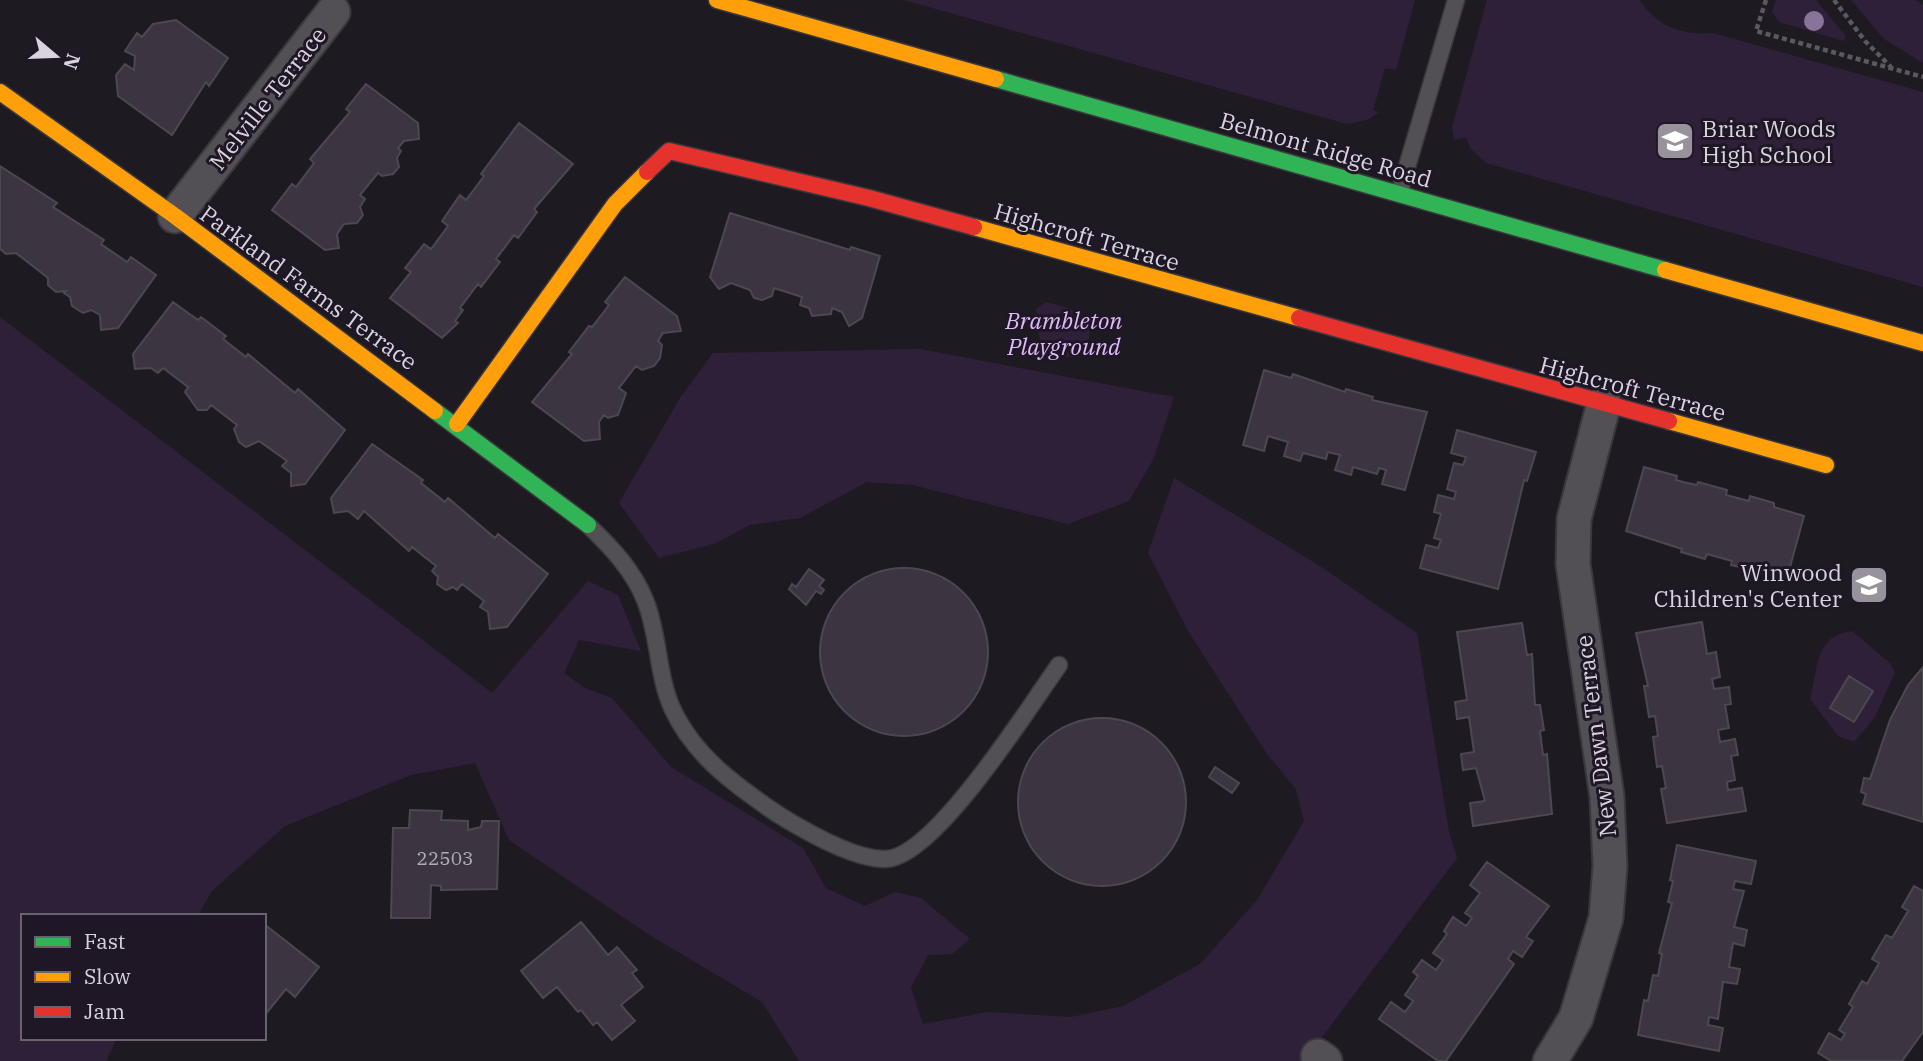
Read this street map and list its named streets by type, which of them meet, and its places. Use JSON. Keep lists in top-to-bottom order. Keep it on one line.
{"streets":{"street":["Melville Terrace","Belmont Ridge Road","Highcroft Terrace","Parkland Farms Terrace","New Dawn Terrace"]},"crossings":[["Melville Terrace","Parkland Farms Terrace"],["Highcroft Terrace","Parkland Farms Terrace"],["Highcroft Terrace","New Dawn Terrace"]],"parks":["Brambleton Playground"],"places":{"school or university":["Briar Woods High School","Winwood Children's Center"]},"house_numbers":["22503"],"legend":["Fast","Slow","Jam"],"north":"right"}
